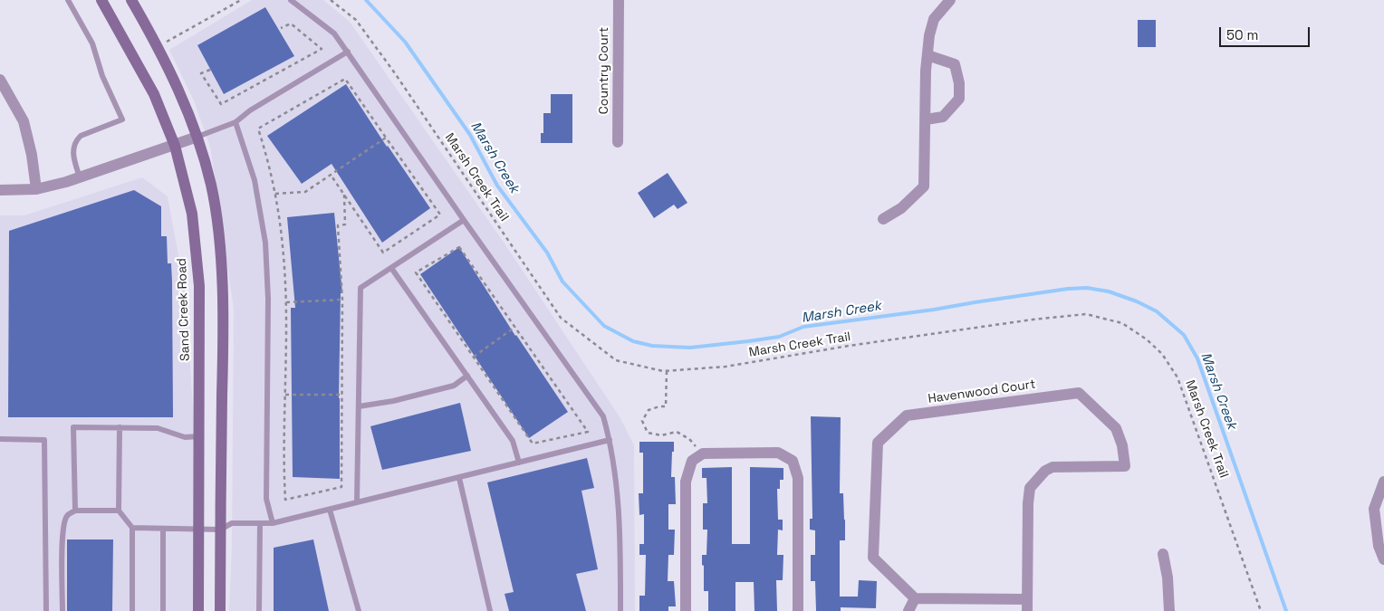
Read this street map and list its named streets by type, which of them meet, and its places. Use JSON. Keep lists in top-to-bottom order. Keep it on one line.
{"streets":{"main road":["Sand Creek Road"],"street":["Country Court","Havenwood Court"],"path":["Marsh Creek Trail"]},"water":["Marsh Creek"],"scale_bar":"50 m"}
